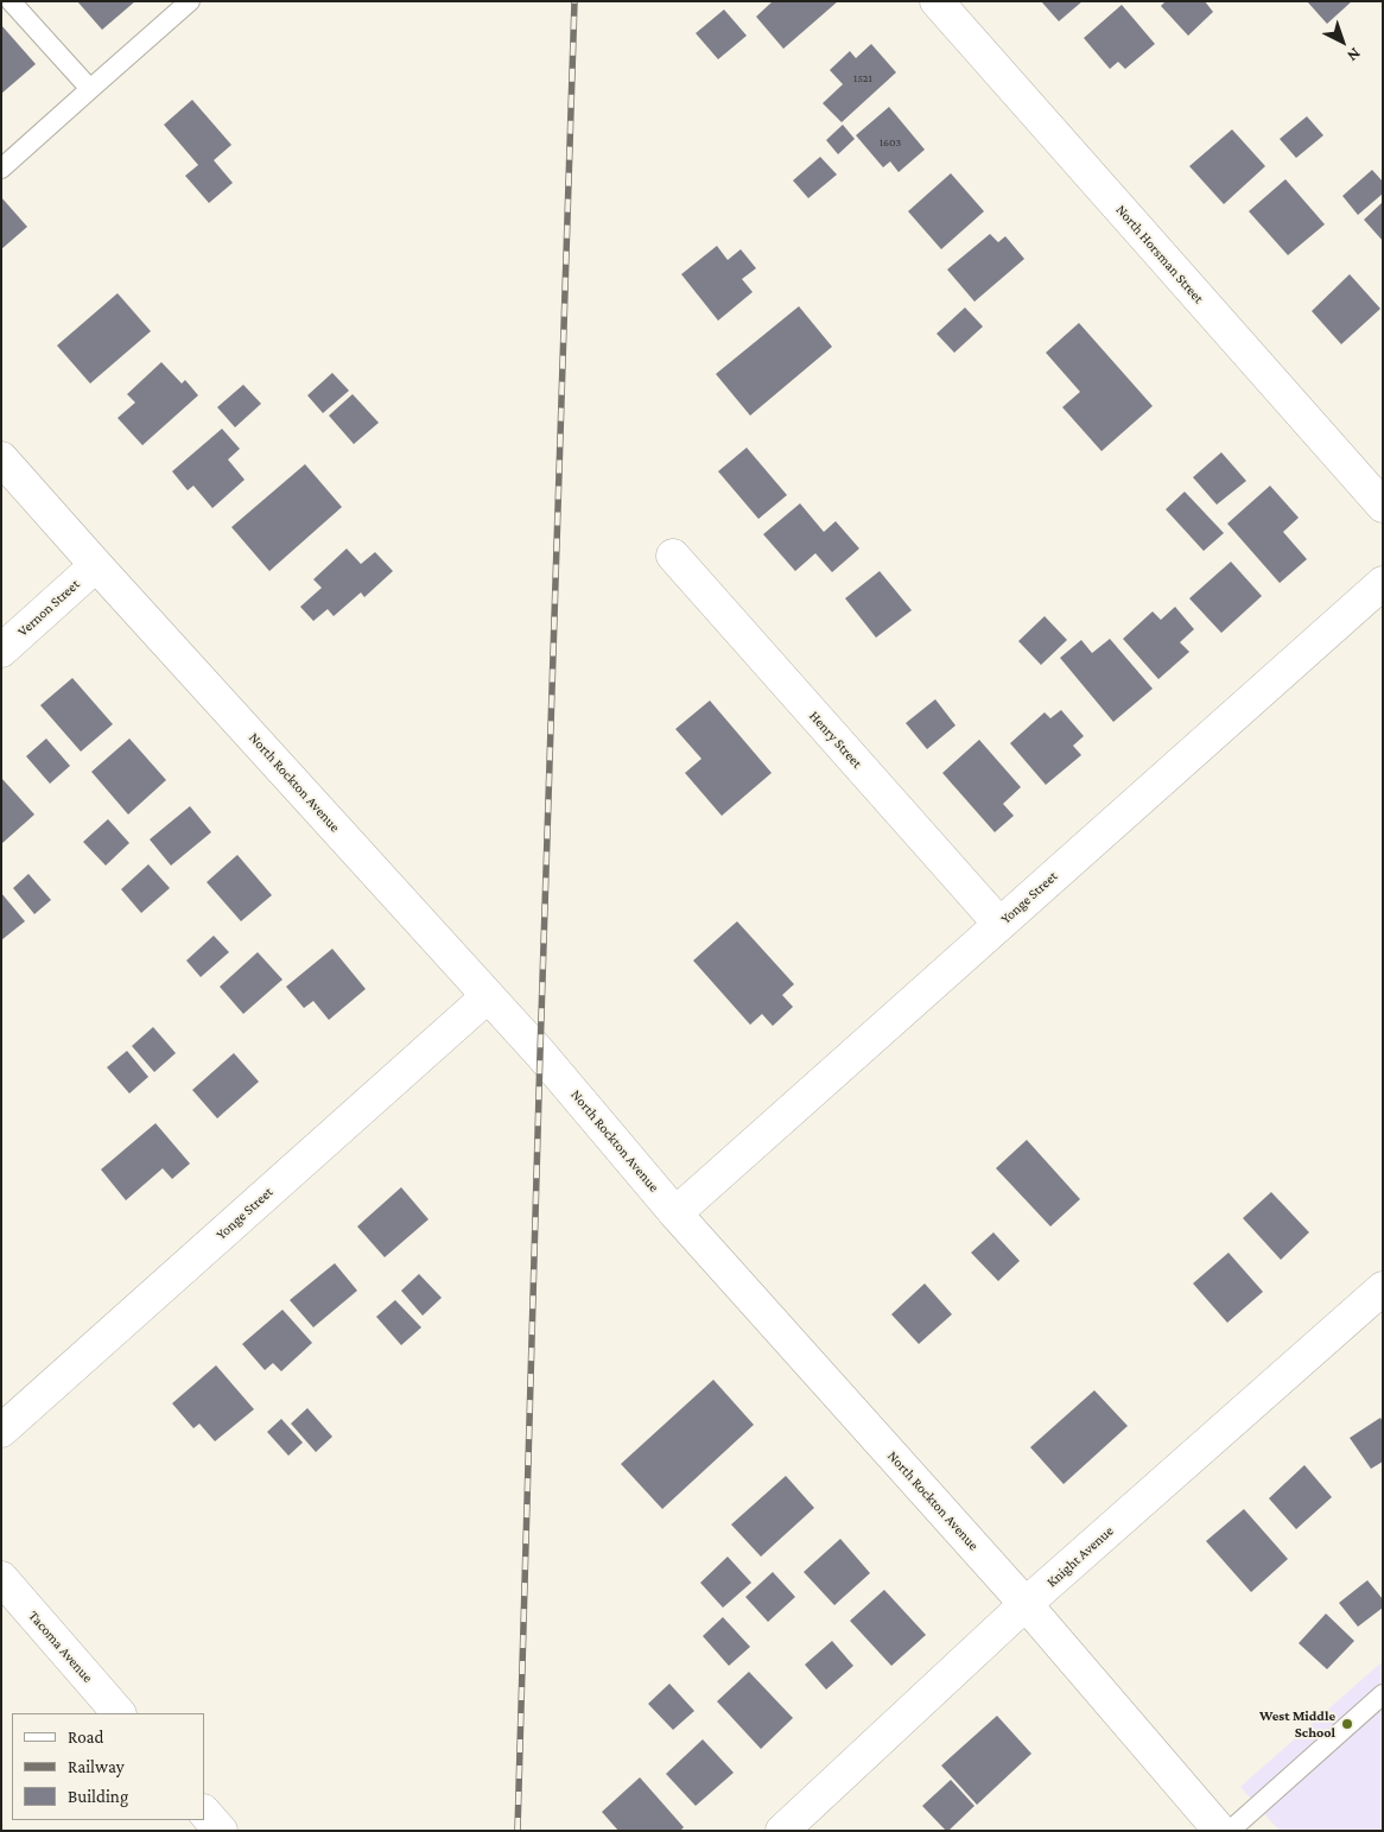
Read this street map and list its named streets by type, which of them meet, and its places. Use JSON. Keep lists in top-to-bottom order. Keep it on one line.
{"streets":{"street":["North Horsman Street","Vernon Street","Henry Street","North Rockton Avenue","Yonge Street","Knight Avenue","Tacoma Avenue"]},"crossings":[["Vernon Street","North Rockton Avenue"],["Henry Street","Yonge Street"],["North Rockton Avenue","Yonge Street"],["North Rockton Avenue","Knight Avenue"]],"places":["West Middle School"],"house_numbers":["1521","1603"],"legend":["Road","Railway","Building"],"north":"bottom right"}
